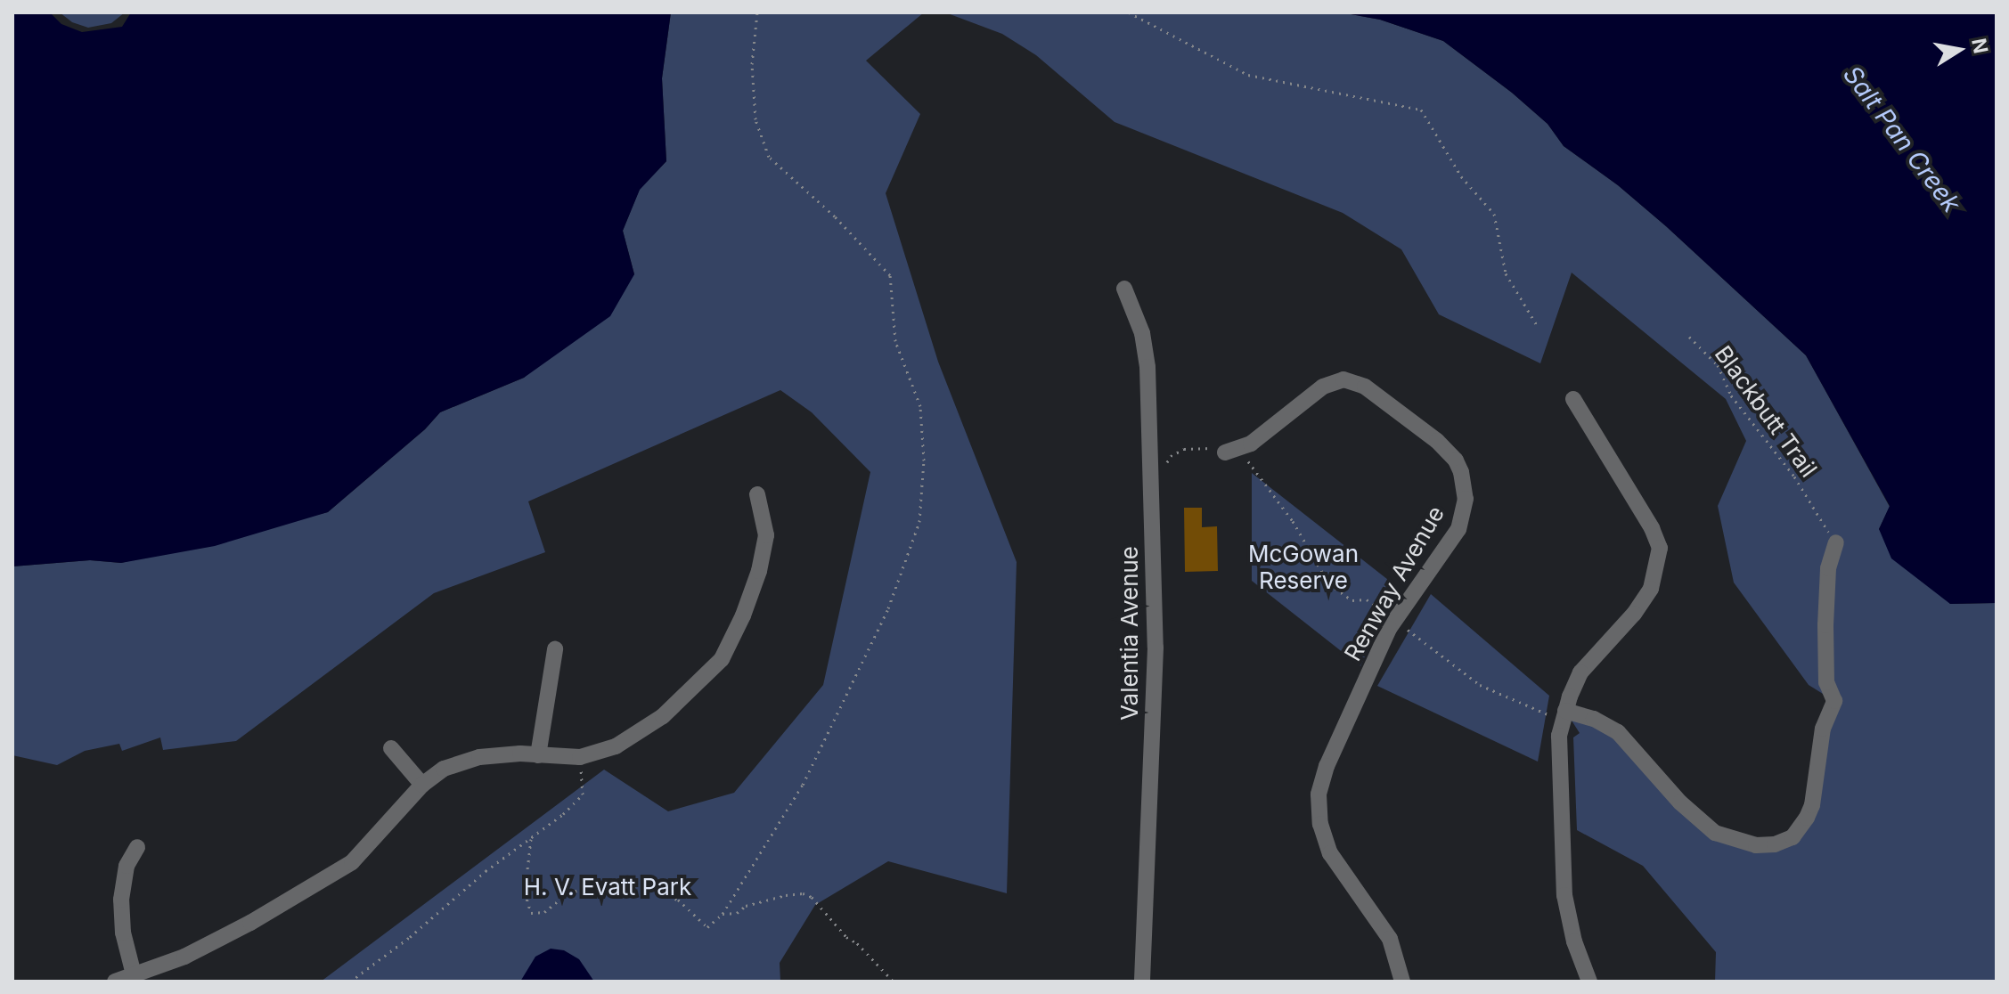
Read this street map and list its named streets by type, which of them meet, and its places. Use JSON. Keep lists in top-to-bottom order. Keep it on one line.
{"streets":{"street":["Renway Avenue","Valentia Avenue"],"path":["Blackbutt Trail"]},"water":["Salt Pan Creek"],"parks":["McGowan Reserve","H. V. Evatt Park"],"north":"right"}
